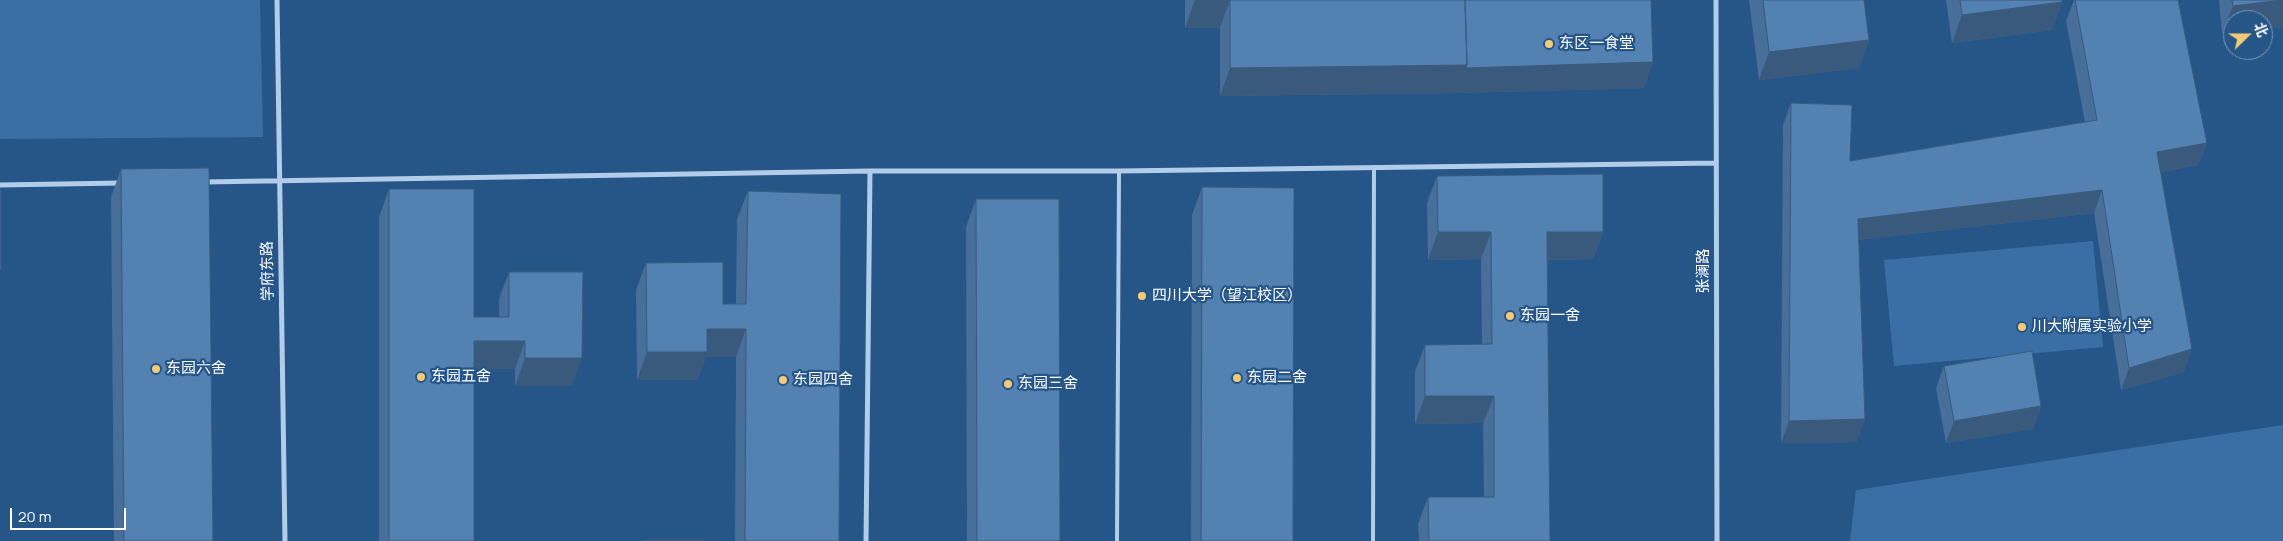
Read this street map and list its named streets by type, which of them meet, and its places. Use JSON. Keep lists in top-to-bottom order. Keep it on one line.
{"streets":{"street":["学府东路","张澜路"]},"places":["东区一食堂","四川大学（望江校区）","东园一舍","川大附属实验小学","东园六舍","东园五舍","东园二舍","东园四舍","东园三舍"],"scale_bar":"20 m","north":"right"}
